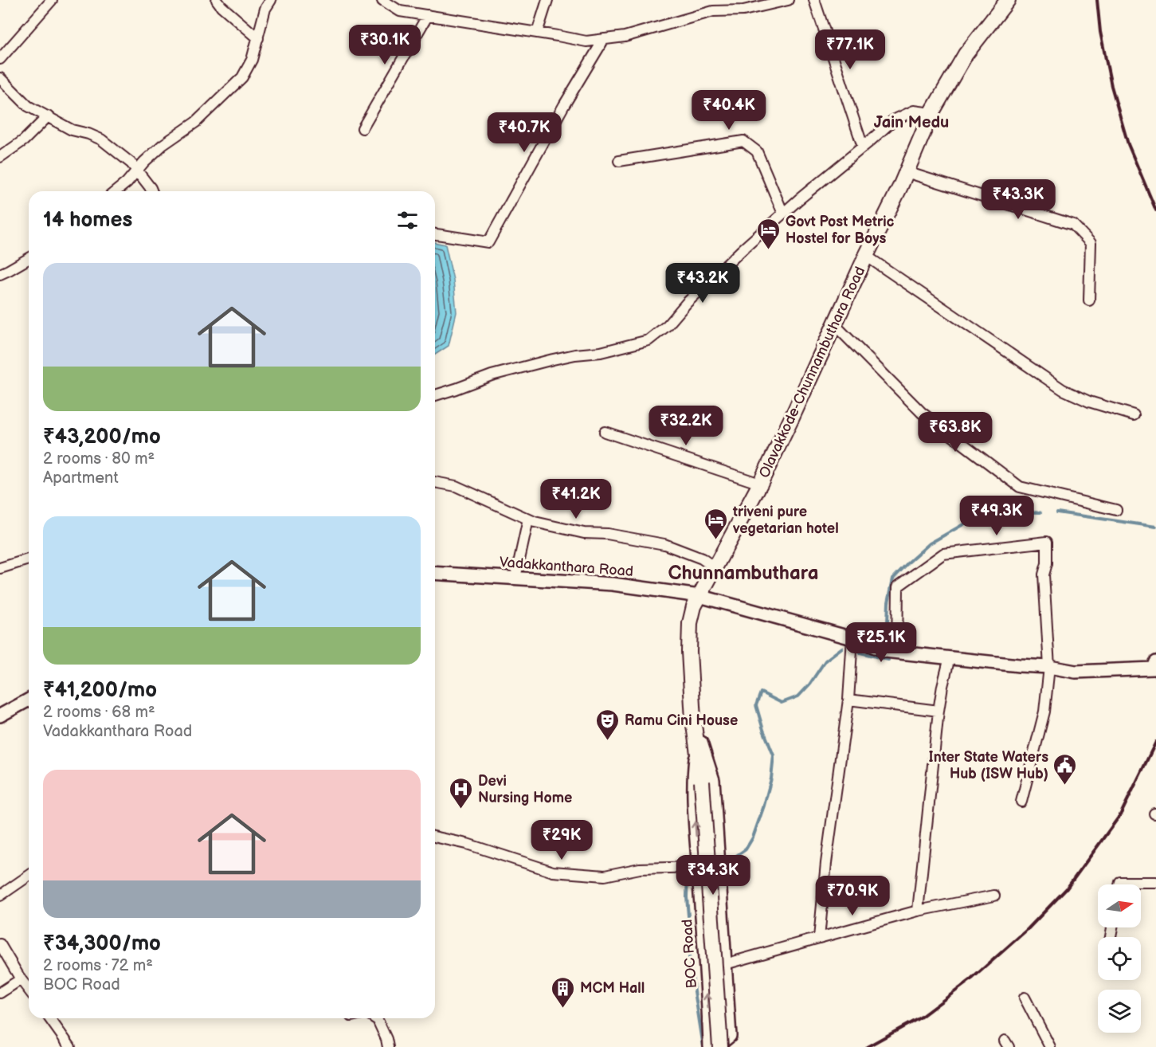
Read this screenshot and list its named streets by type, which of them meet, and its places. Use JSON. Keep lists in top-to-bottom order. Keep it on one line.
{"streets":{"main road":["Olavakkode-Chunnambuthara Road"],"street":["Vadakkanthara Road","BOC Road"]},"crossings":[["Olavakkode-Chunnambuthara Road","Vadakkanthara Road"],["Olavakkode-Chunnambuthara Road","BOC Road"]],"districts":["Jain Medu","Chunnambuthara"],"places":{"hotel":["Govt Post Metric Hostel for Boys","triveni pure vegetarian hotel"],"theatre":["Ramu Cini House"],"public building":["Inter State Waters Hub (ISW Hub)"],"hospital":["Devi Nursing Home"],"building":["MCM Hall"]},"north":"right","page":{"price":["₹30.1K","₹77.1K","₹40.4K","₹40.7K","₹43.3K","₹43.2K","₹32.2K","₹63.8K","₹41.2K","₹49.3K","₹25.1K","₹29K","₹34.3K","₹70.9K"],"heading":"14 homes","list":[{"name":"₹43,200/mo","note":"2 rooms · 80 m² · Apartment"},{"name":"₹41,200/mo","note":"2 rooms · 68 m² · Vadakkanthara Road"},{"name":"₹34,300/mo","note":"2 rooms · 72 m² · BOC Road"}]}}
